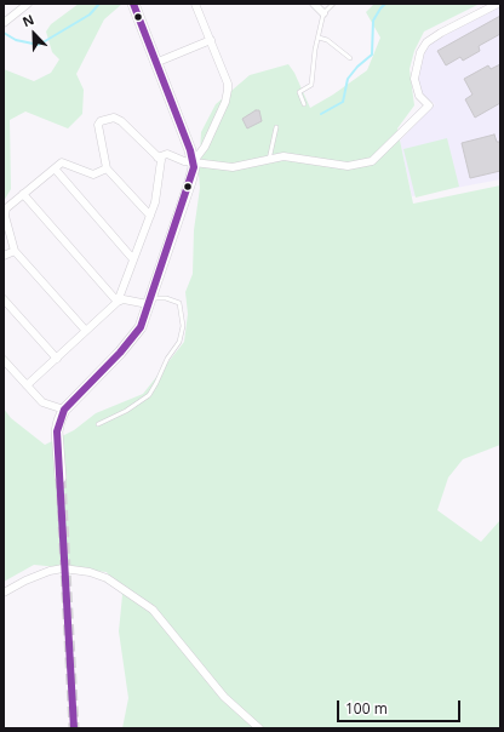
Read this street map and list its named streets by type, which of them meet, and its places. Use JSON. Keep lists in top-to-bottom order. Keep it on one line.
{"scale_bar":"100 m","north":"top left"}
